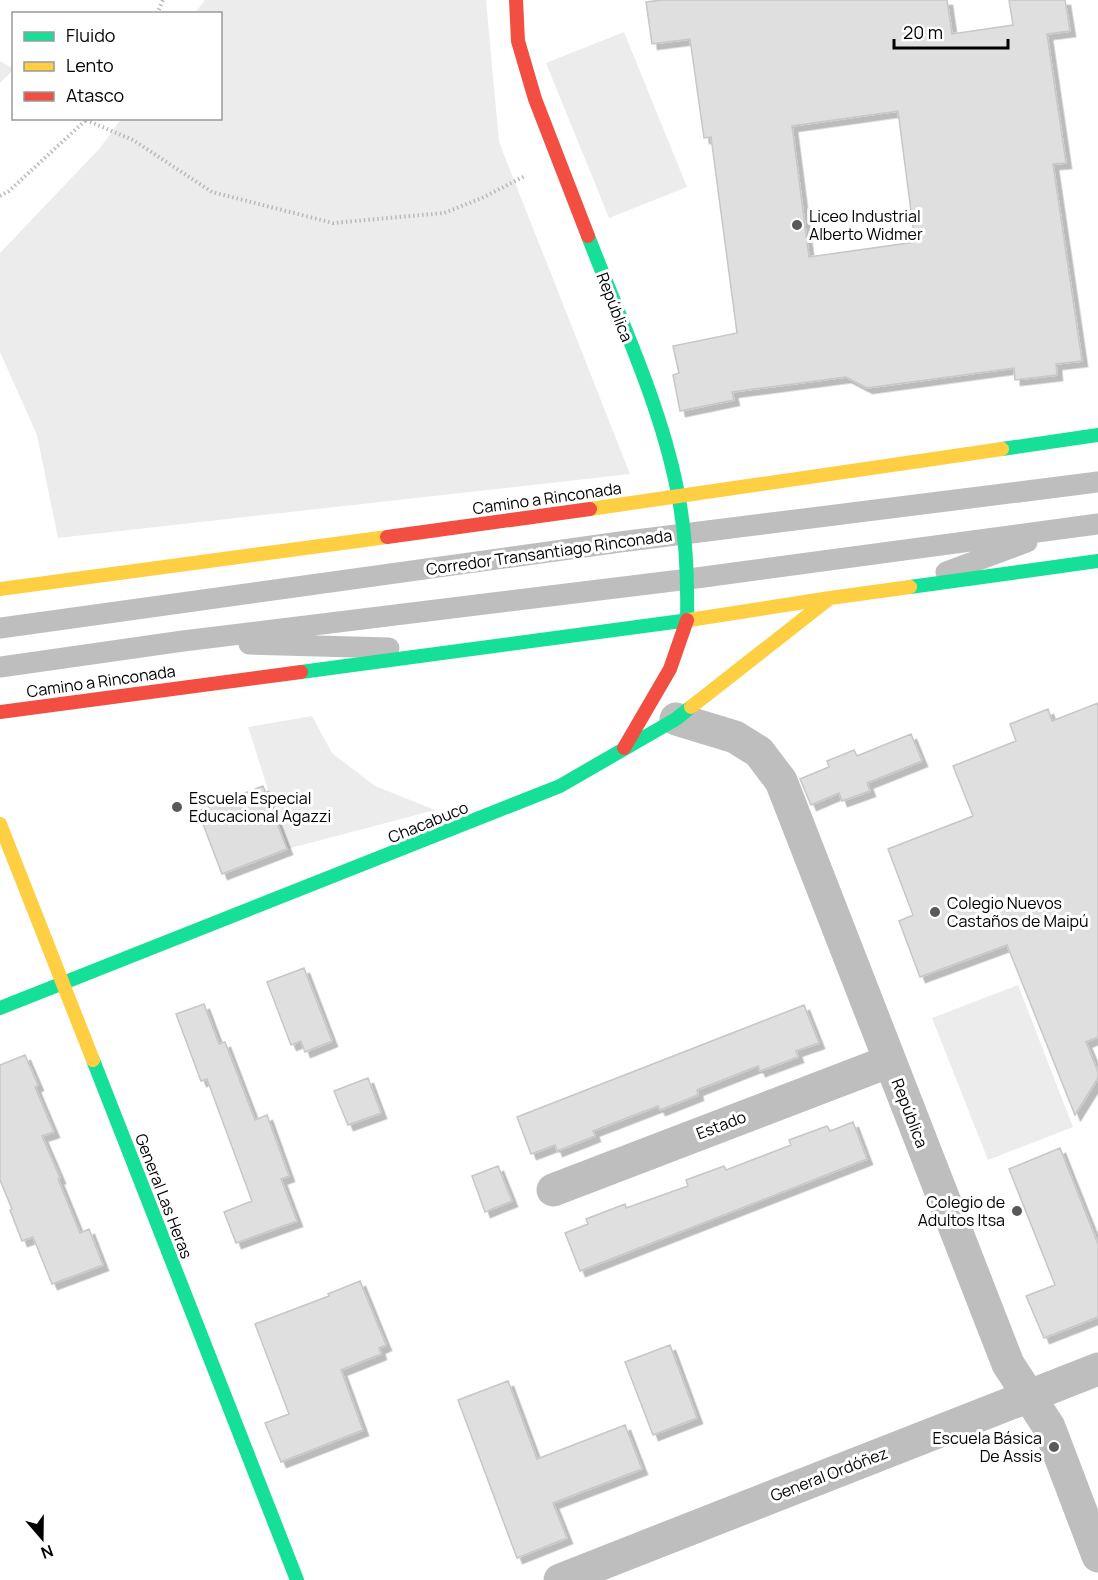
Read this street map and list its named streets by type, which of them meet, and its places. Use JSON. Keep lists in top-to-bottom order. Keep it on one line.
{"streets":{"main road":["República","Camino a Rinconada","Chacabuco","General Las Heras"],"street":["Estado","General Ordóñez"],"lane":["Corredor Transantiago Rinconada"]},"crossings":[["República","Camino a Rinconada"],["República","Corredor Transantiago Rinconada"],["República","Chacabuco"],["República","Estado"],["República","General Ordóñez"],["Camino a Rinconada","Chacabuco"],["Chacabuco","General Las Heras"]],"places":["Liceo Industrial Alberto Widmer","Escuela Especial Educacional Agazzi","Colegio Nuevos Castaños de Maipú","Colegio de Adultos Itsa","Escuela Básica De Assis"],"legend":["Fluido","Lento","Atasco"],"scale_bar":"20 m","north":"bottom"}
